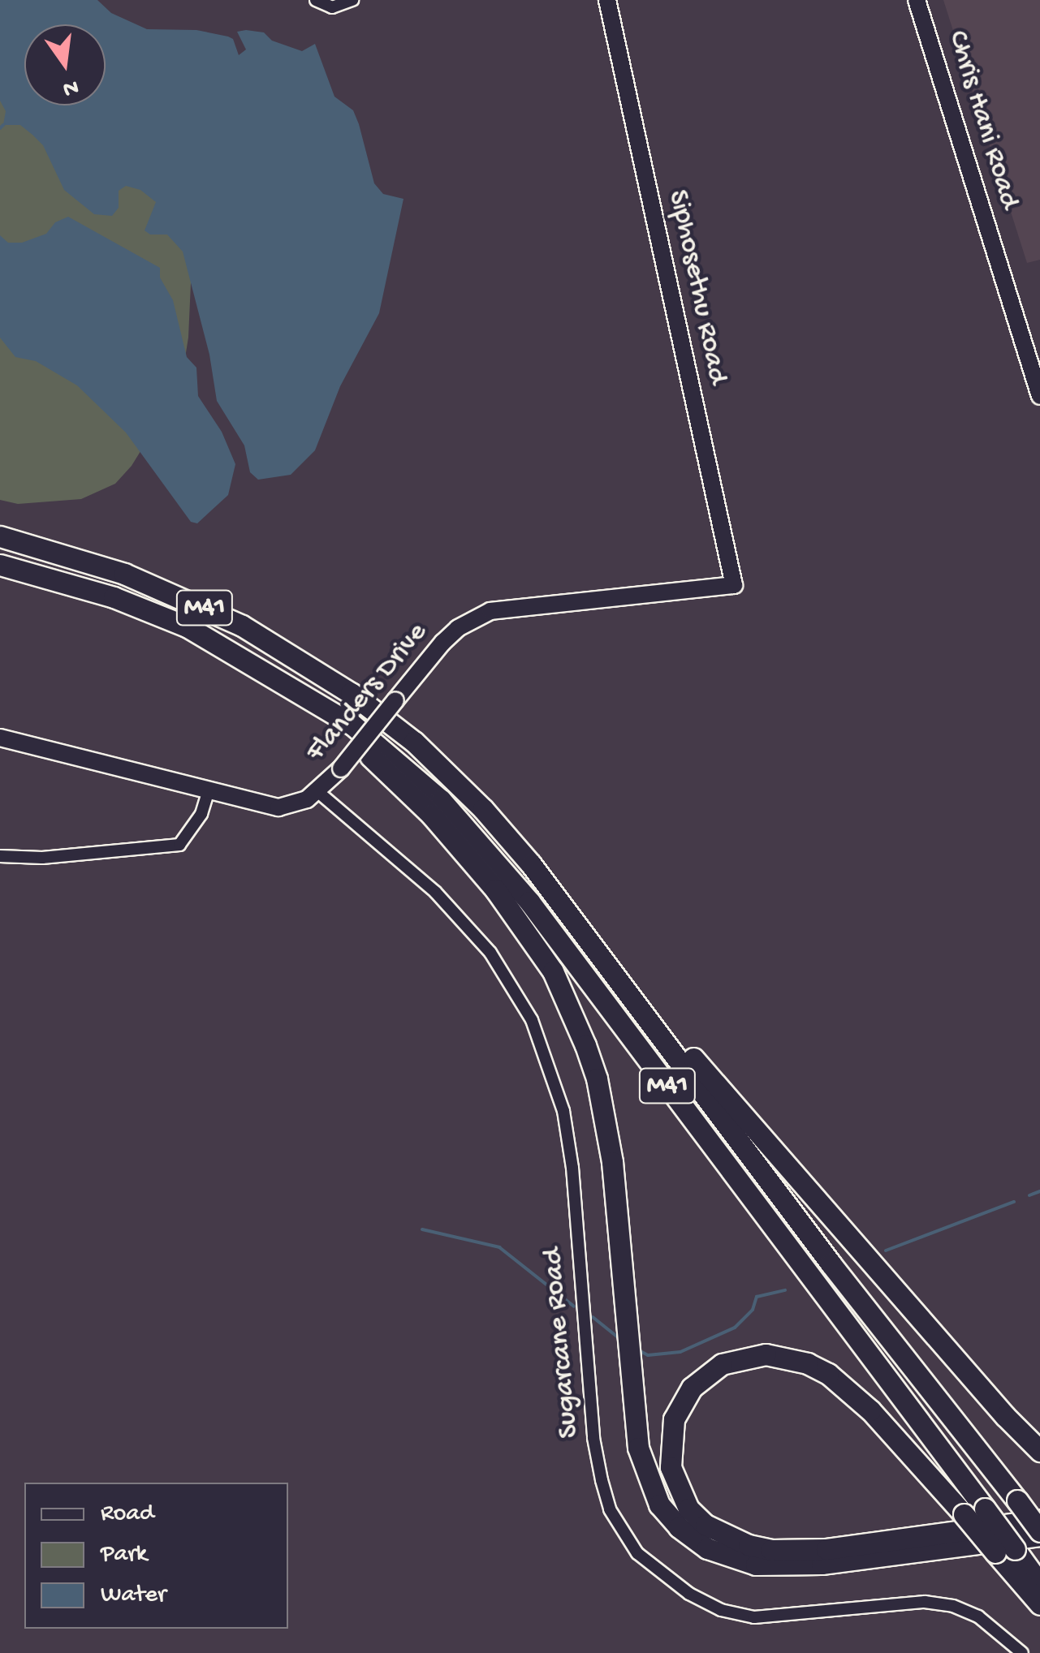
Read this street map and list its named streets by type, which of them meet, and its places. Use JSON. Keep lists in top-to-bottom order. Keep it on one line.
{"streets":{"highway":["M41"],"street":["Chris Hani Road","Siphosethu Road","Flanders Drive","Sugarcane Road"]},"crossings":[["Siphosethu Road","Flanders Drive"],["Flanders Drive","Sugarcane Road"]],"legend":["Road","Park","Water"],"north":"bottom"}
